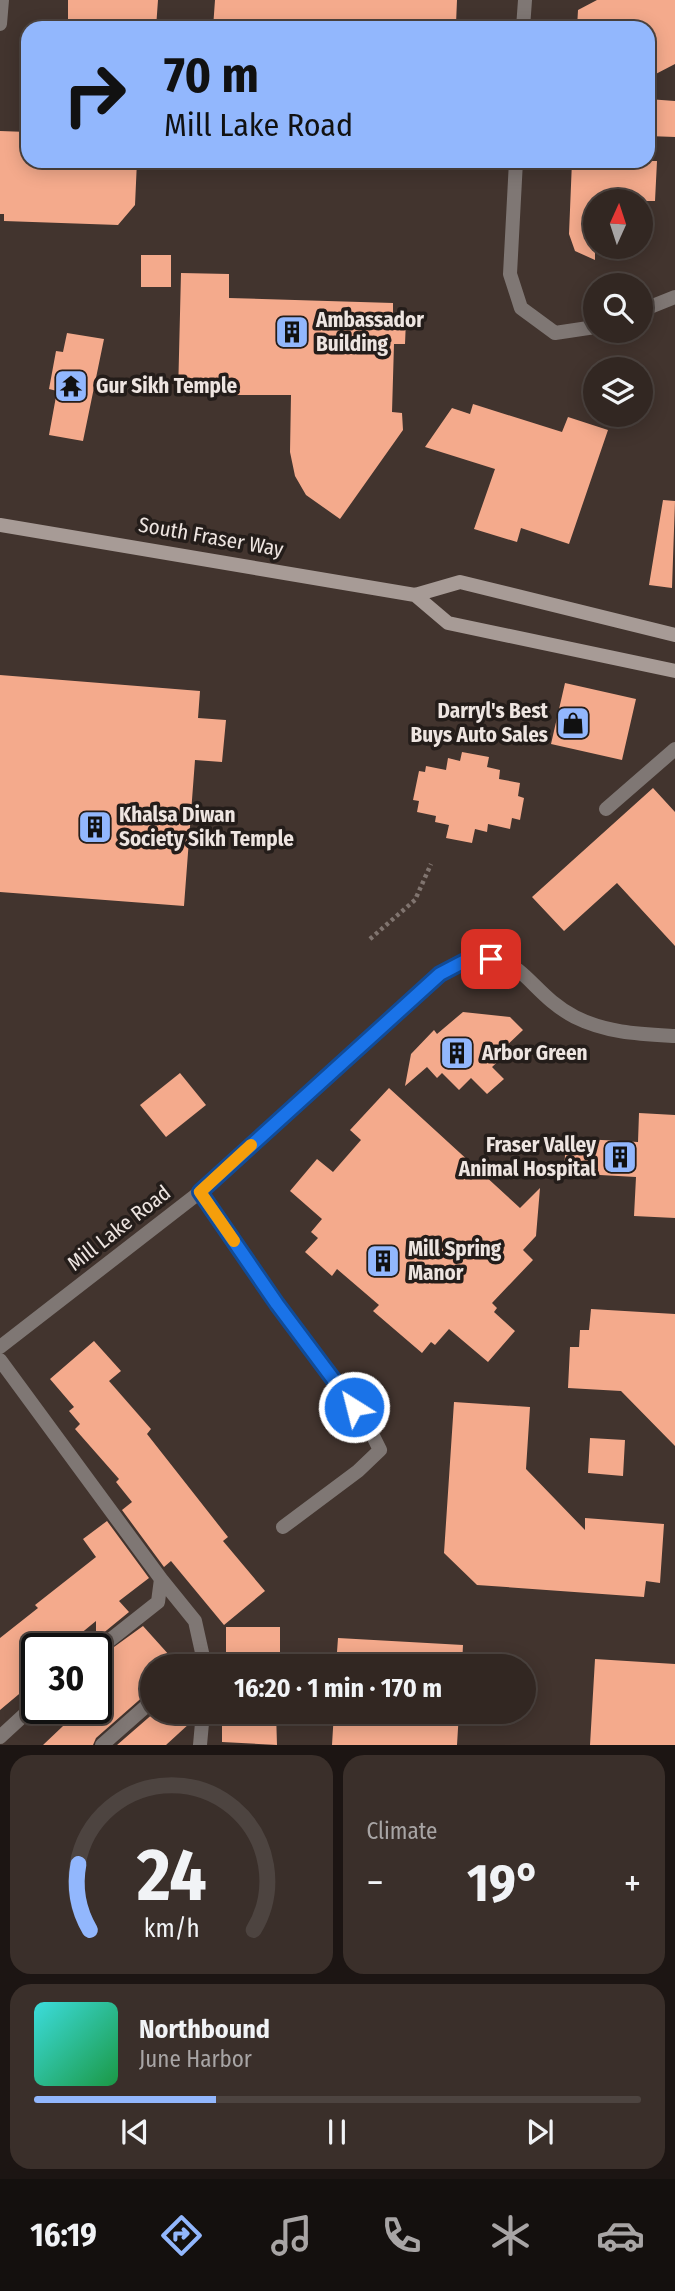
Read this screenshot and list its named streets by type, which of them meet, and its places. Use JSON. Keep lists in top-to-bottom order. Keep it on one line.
{"streets":{"main road":["South Fraser Way"],"street":["Mill Lake Road"]},"places":{"building":["Ambassador Building","Khalsa Diwan Society Sikh Temple","Arbor Green","Fraser Valley Animal Hospital","Mill Spring Manor"],"temple":["Gur Sikh Temple"],"shop":["Darryl's Best Buys Auto Sales"]},"north":"top","page":{"turn":["70 m","Mill Lake Road"],"limit":"30","trip":"16:20 · 1 min · 170 m","tile":"Climate","heat":["−","19°","+"],"song":["Northbound","June Harbor"],"tabs":"16:19","gauge":["24","km/h"]}}
